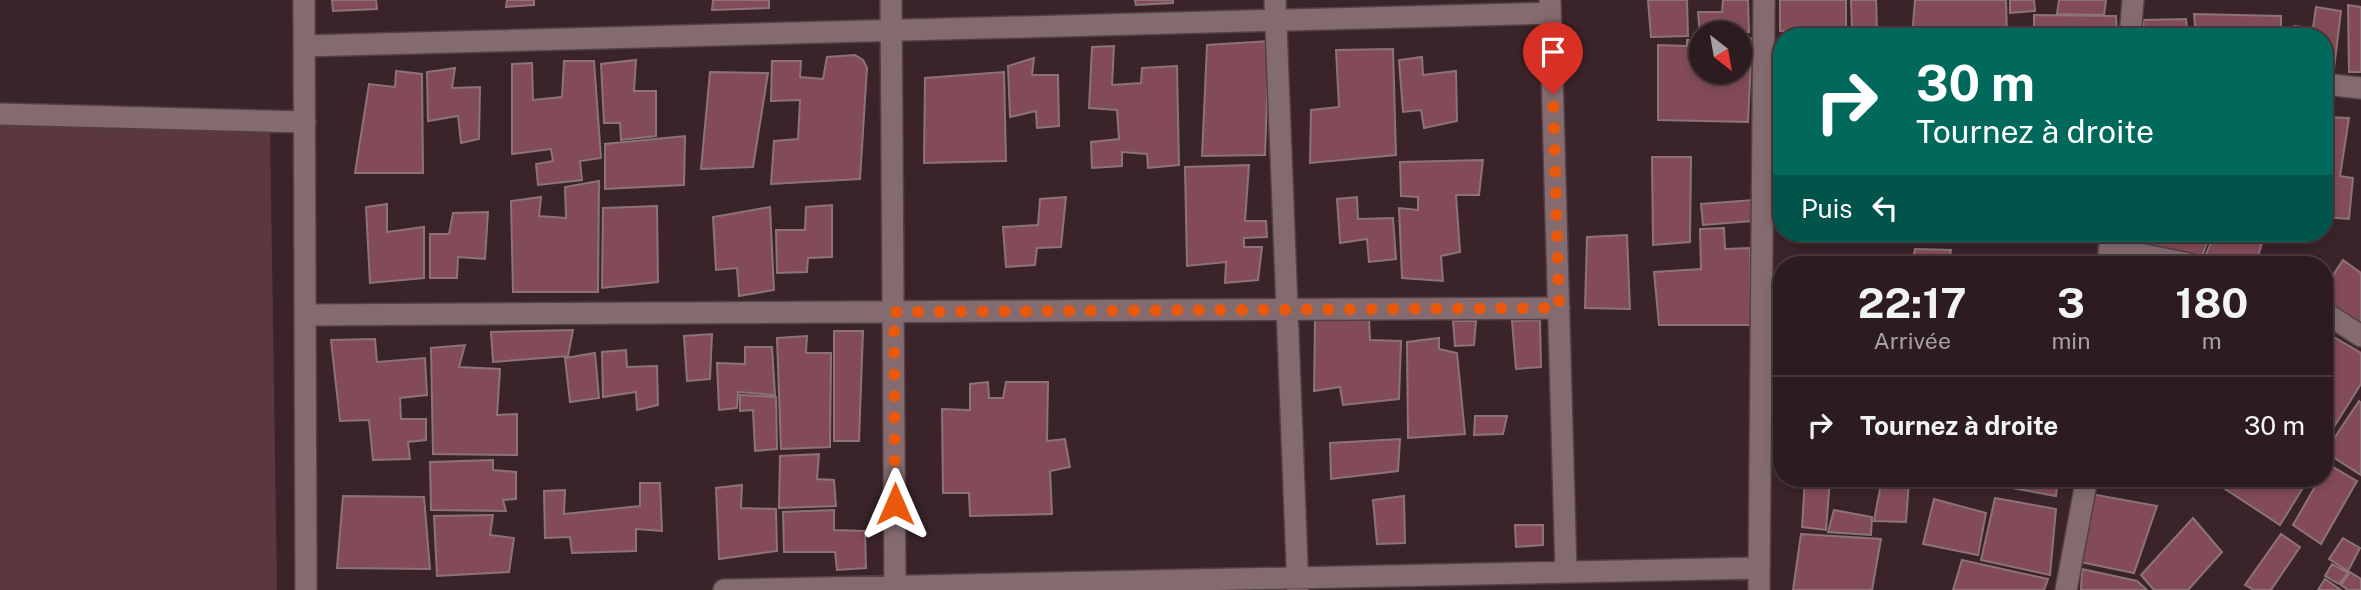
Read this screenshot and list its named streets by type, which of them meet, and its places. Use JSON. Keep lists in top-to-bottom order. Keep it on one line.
{"north":"bottom right","page":{"turn":["30 m","Tournez à droite"],"then":"Puis","eta":["22:17","Arrivée","3","min","180","m"],"list":[{"name":"Tournez à droite","value":"30 m"}]}}
